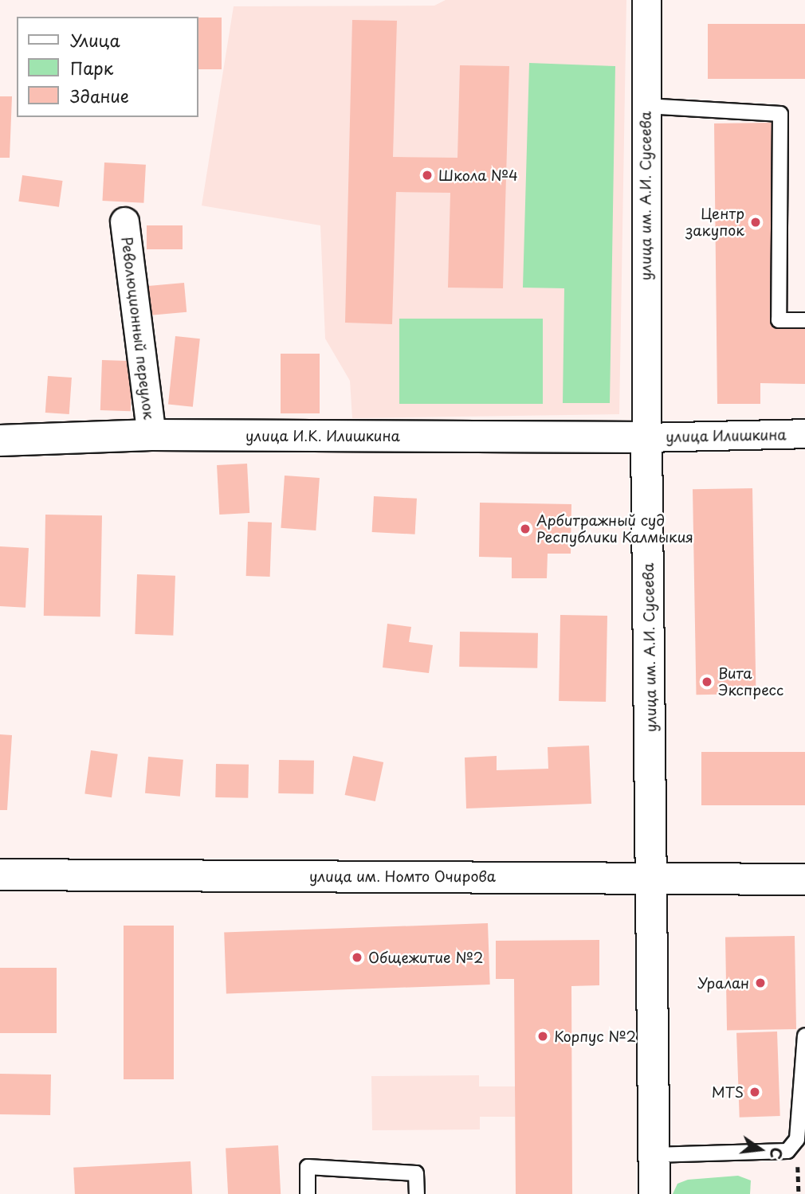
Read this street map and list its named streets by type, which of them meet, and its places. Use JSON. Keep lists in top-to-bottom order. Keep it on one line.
{"streets":{"street":["улица им. А.И. Сусеева","Революционный переулок","улица И.К. Илишкина","улица Илишкина","улица им. Номто Очирова"]},"crossings":[["улица им. А.И. Сусеева","улица И.К. Илишкина"],["улица им. А.И. Сусеева","улица Илишкина"],["улица им. А.И. Сусеева","улица им. Номто Очирова"],["Революционный переулок","улица И.К. Илишкина"],["улица И.К. Илишкина","улица Илишкина"]],"places":["Школа №4","Центр закупок","Арбитражный суд Республики Калмыкия","Вита Экспресс","Общежитие №2","Уралан","Корпус №2","MTS"],"legend":["Улица","Парк","Здание"],"north":"right"}
